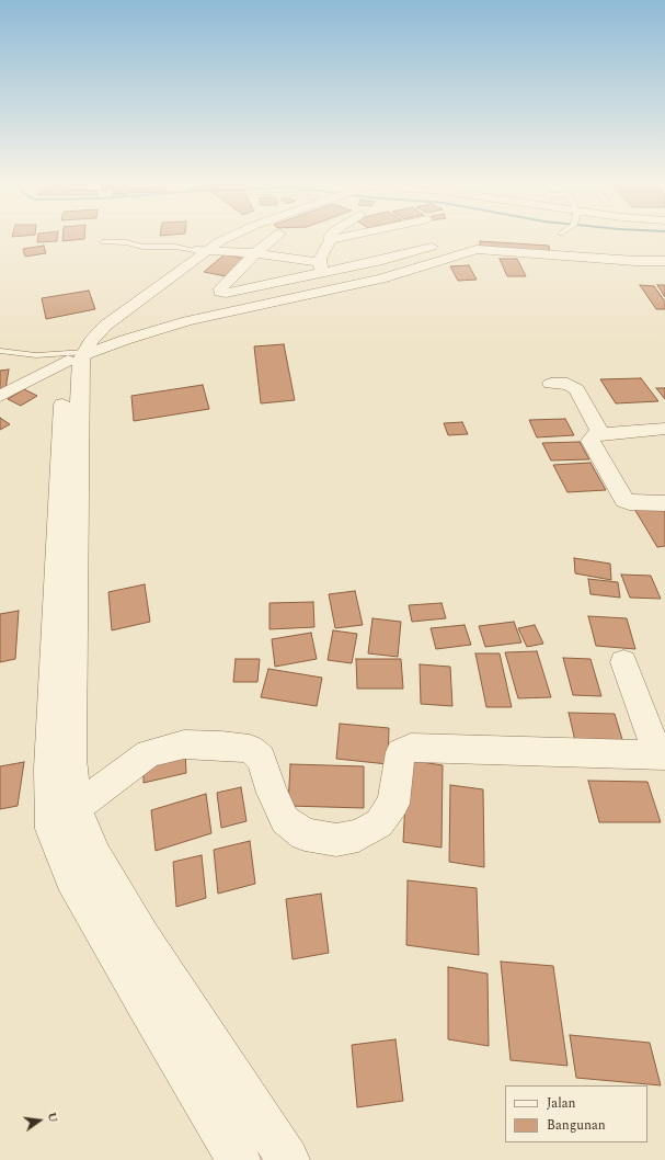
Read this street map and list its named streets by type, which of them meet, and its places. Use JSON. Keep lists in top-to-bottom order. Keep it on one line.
{"legend":["Jalan","Bangunan"],"north":"right"}
